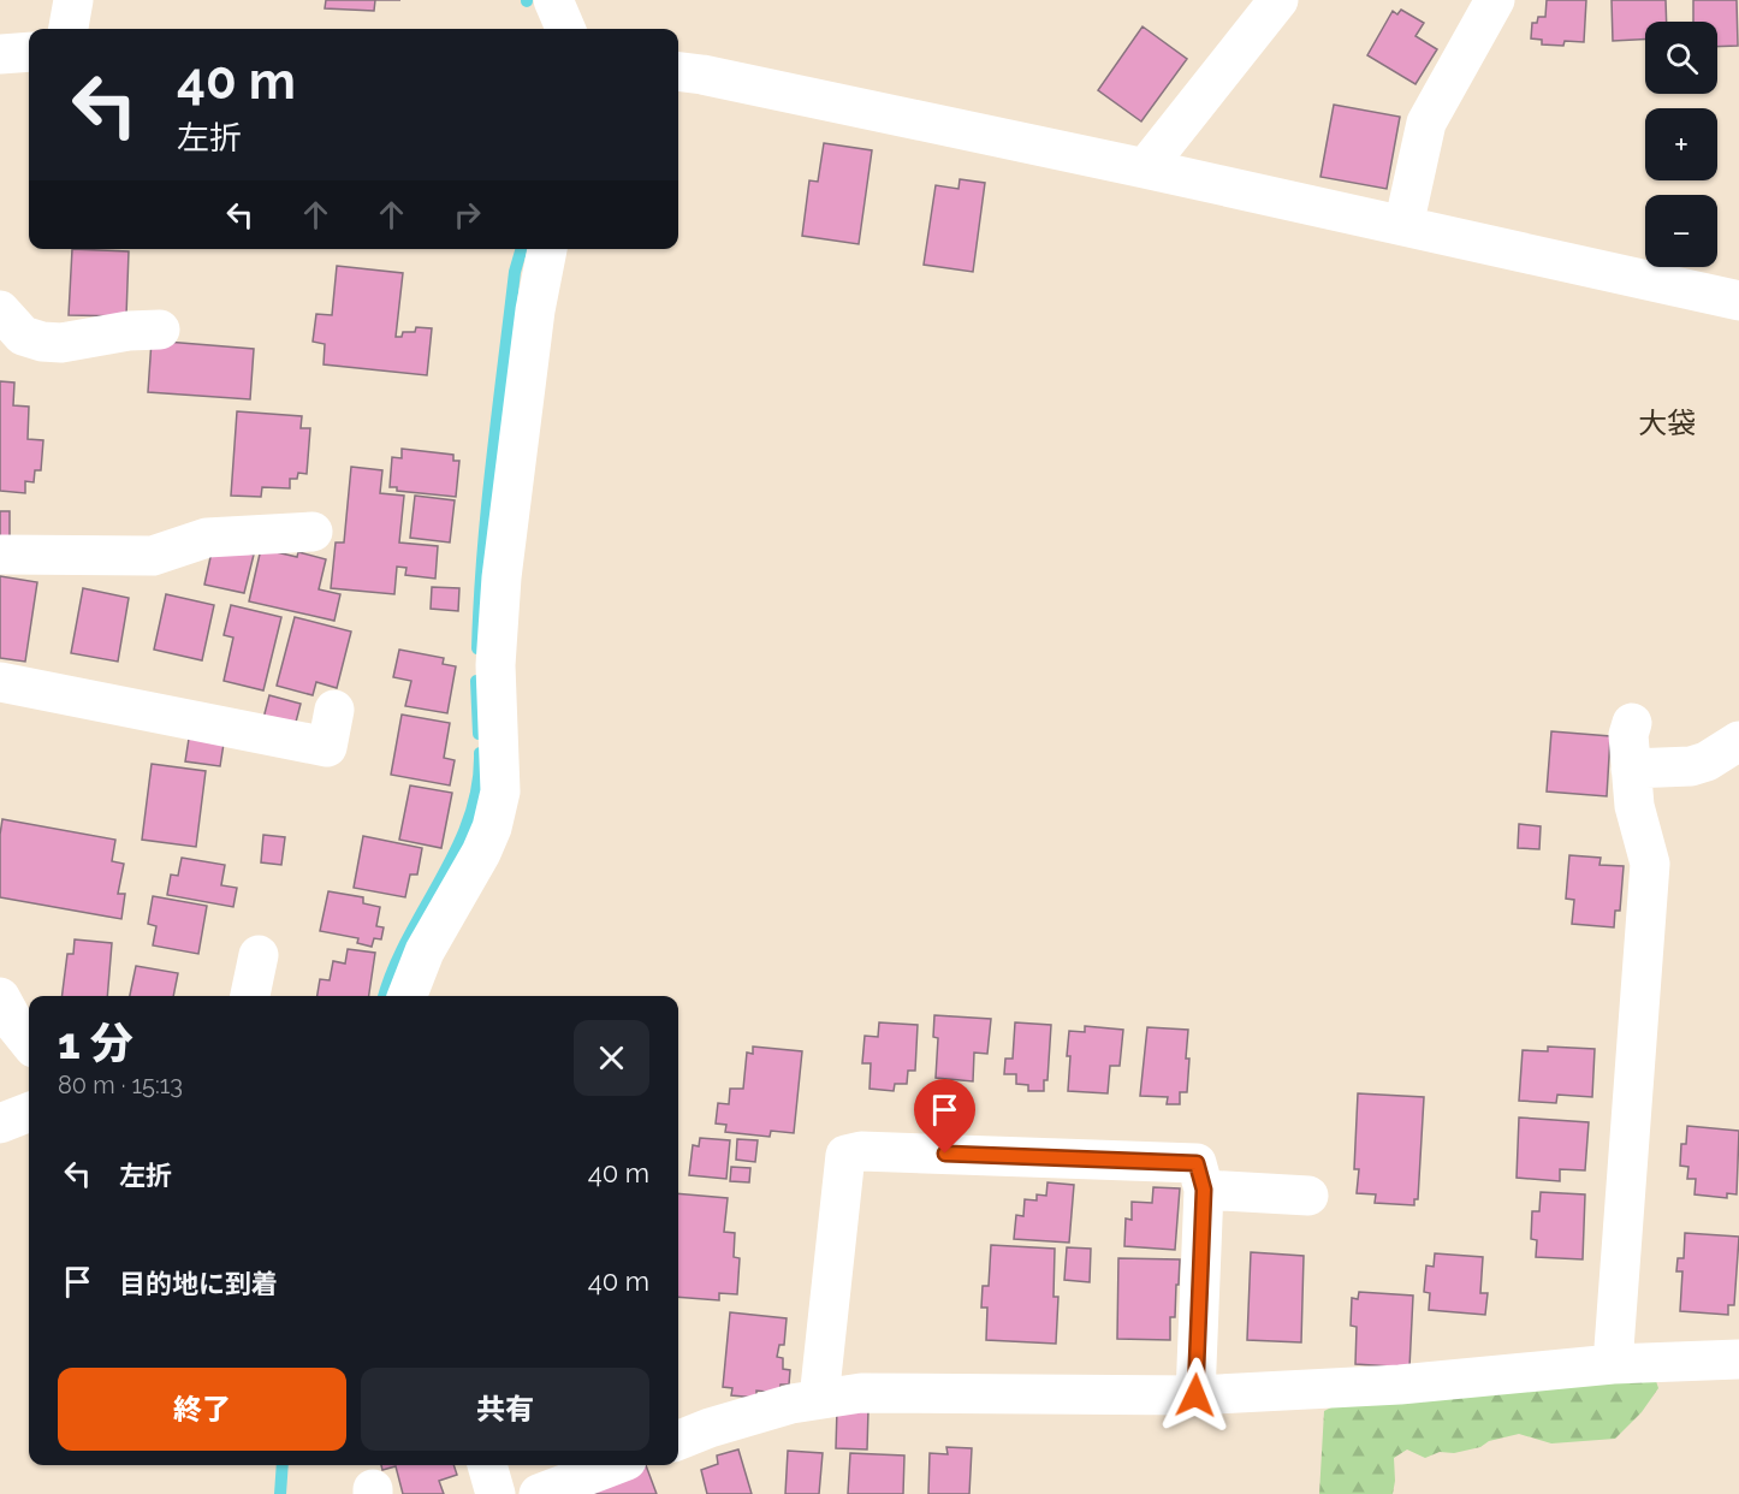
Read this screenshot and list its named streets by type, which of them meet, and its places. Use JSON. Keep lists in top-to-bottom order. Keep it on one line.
{"districts":["大袋"],"page":{"map_buttons":["+","−"],"turn":["40 m","左折"],"heading":["1 分","80 m · 15:13"],"list":[{"name":"左折","value":"40 m"},{"name":"目的地に到着","value":"40 m"}],"buttons":["終了","共有"]}}
